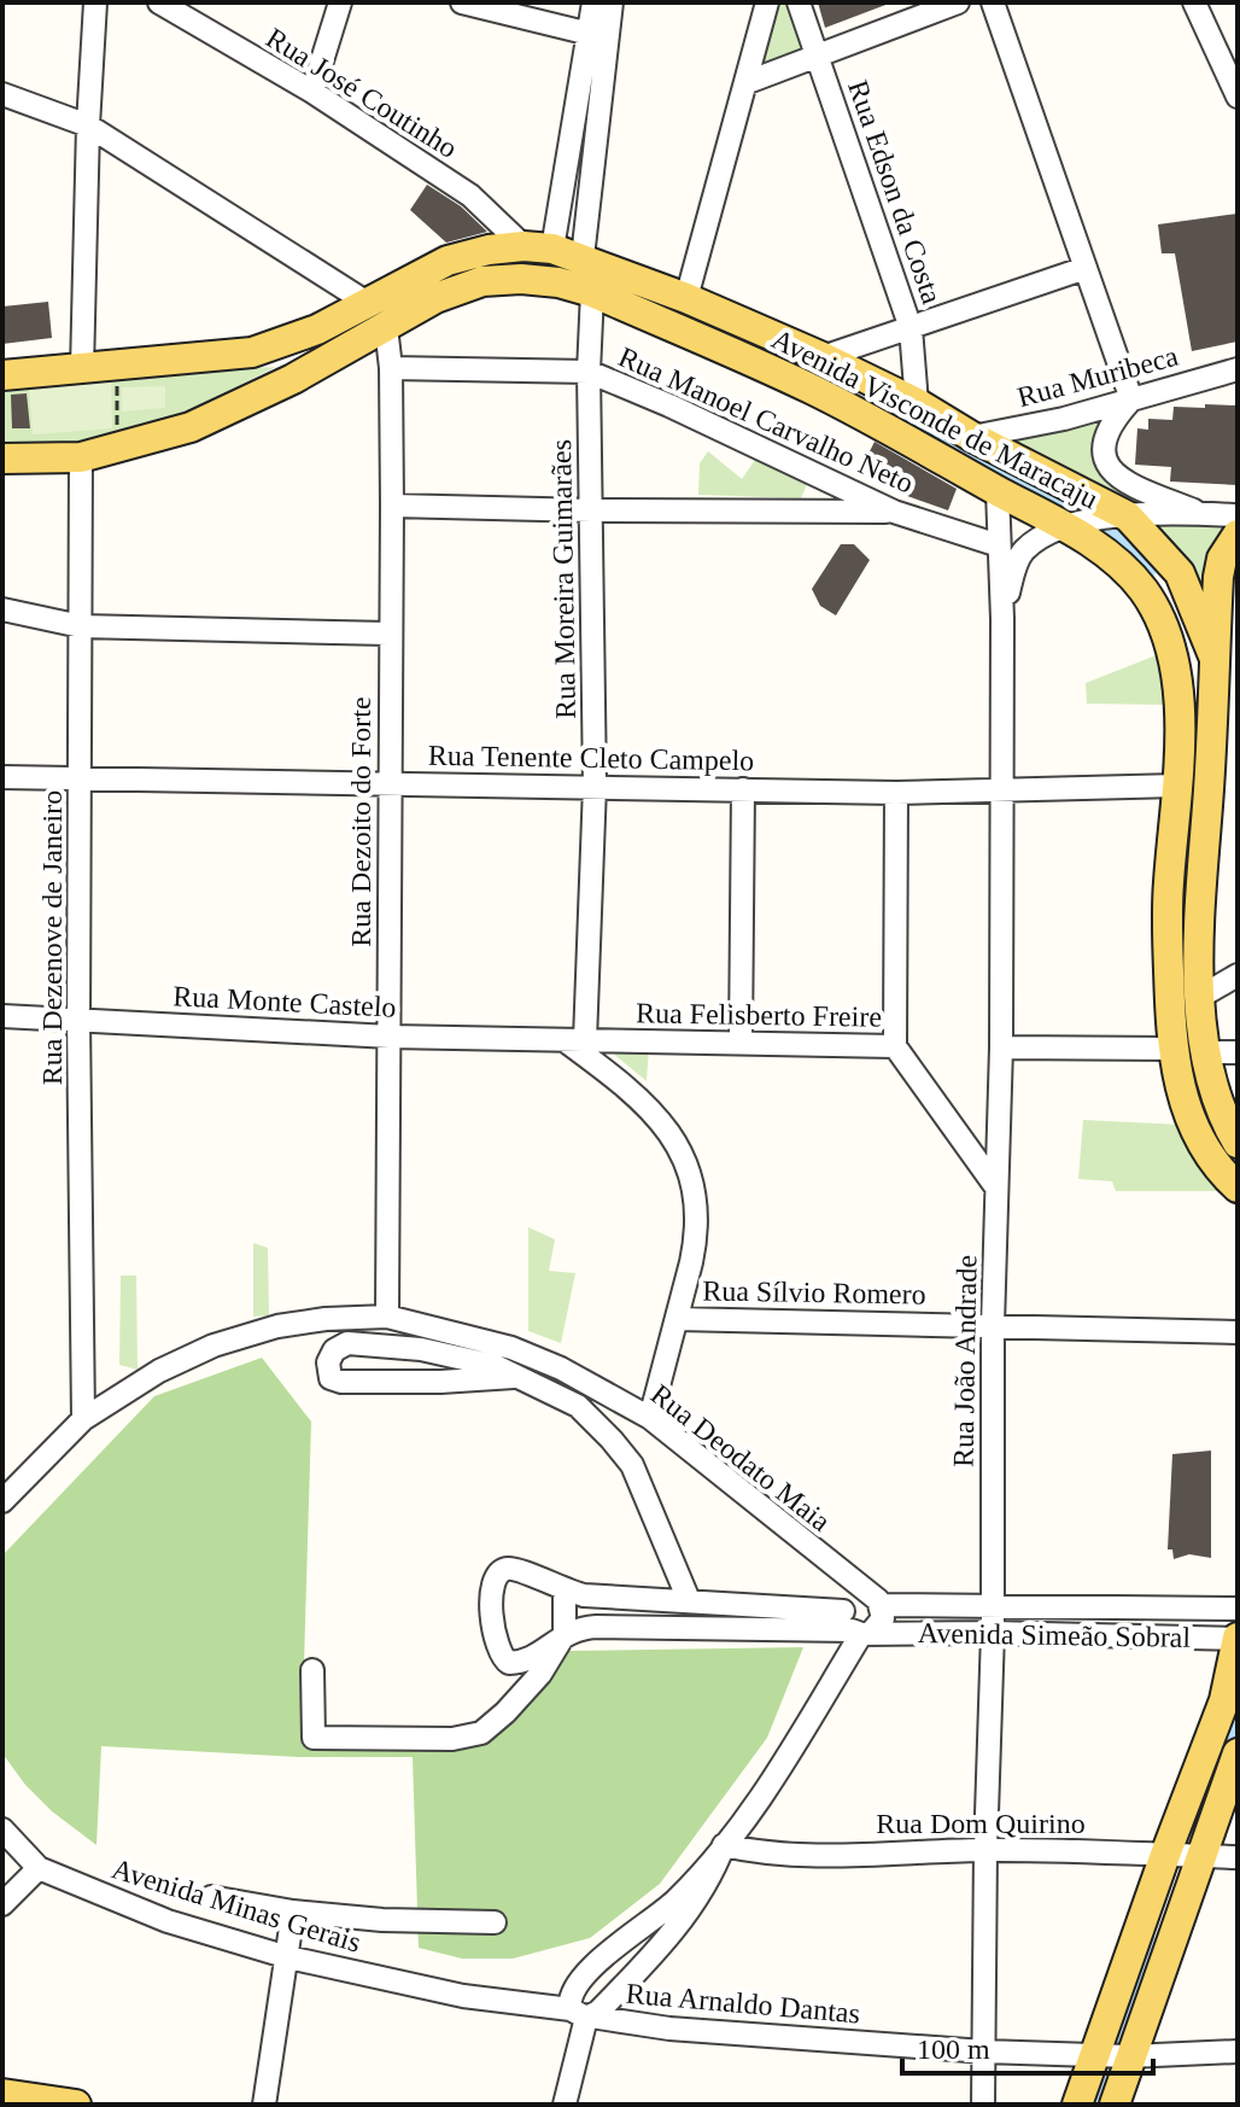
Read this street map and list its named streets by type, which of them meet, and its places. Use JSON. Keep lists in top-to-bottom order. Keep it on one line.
{"streets":{"main road":["Avenida Visconde de Maracaju"],"street":["Rua José Coutinho","Rua Edson da Costa","Rua Muribeca","Rua Manoel Carvalho Neto","Rua Moreira Guimarães","Rua Tenente Cleto Campelo","Rua Dezoito do Forte","Rua Dezenove de Janeiro","Rua Monte Castelo","Rua Felisberto Freire","Rua Sílvio Romero","Rua João Andrade","Rua Deodato Maia","Avenida Simeão Sobral","Rua Dom Quirino","Avenida Minas Gerais","Rua Arnaldo Dantas"]},"crossings":[["Rua José Coutinho","Avenida Visconde de Maracaju"],["Rua Edson da Costa","Avenida Visconde de Maracaju"],["Rua Muribeca","Avenida Visconde de Maracaju"],["Avenida Visconde de Maracaju","Rua Moreira Guimarães"],["Avenida Visconde de Maracaju","Rua Tenente Cleto Campelo"],["Avenida Visconde de Maracaju","Rua Dezoito do Forte"],["Avenida Visconde de Maracaju","Rua Dezenove de Janeiro"],["Avenida Visconde de Maracaju","Rua João Andrade"],["Rua Manoel Carvalho Neto","Rua Moreira Guimarães"],["Rua Manoel Carvalho Neto","Rua Dezoito do Forte"],["Rua Manoel Carvalho Neto","Rua João Andrade"],["Rua Moreira Guimarães","Rua Tenente Cleto Campelo"],["Rua Moreira Guimarães","Rua Monte Castelo"],["Rua Moreira Guimarães","Rua Felisberto Freire"],["Rua Tenente Cleto Campelo","Rua Dezoito do Forte"],["Rua Tenente Cleto Campelo","Rua Dezenove de Janeiro"],["Rua Tenente Cleto Campelo","Rua João Andrade"],["Rua Dezoito do Forte","Rua Monte Castelo"],["Rua Dezoito do Forte","Rua Deodato Maia"],["Rua Dezenove de Janeiro","Rua Monte Castelo"],["Rua Dezenove de Janeiro","Rua Deodato Maia"],["Rua Monte Castelo","Rua Felisberto Freire"],["Rua Felisberto Freire","Rua João Andrade"],["Rua Sílvio Romero","Rua João Andrade"],["Rua João Andrade","Avenida Simeão Sobral"],["Rua João Andrade","Rua Dom Quirino"],["Rua João Andrade","Rua Arnaldo Dantas"],["Rua Deodato Maia","Avenida Simeão Sobral"],["Avenida Minas Gerais","Rua Arnaldo Dantas"]],"scale_bar":"100 m"}
